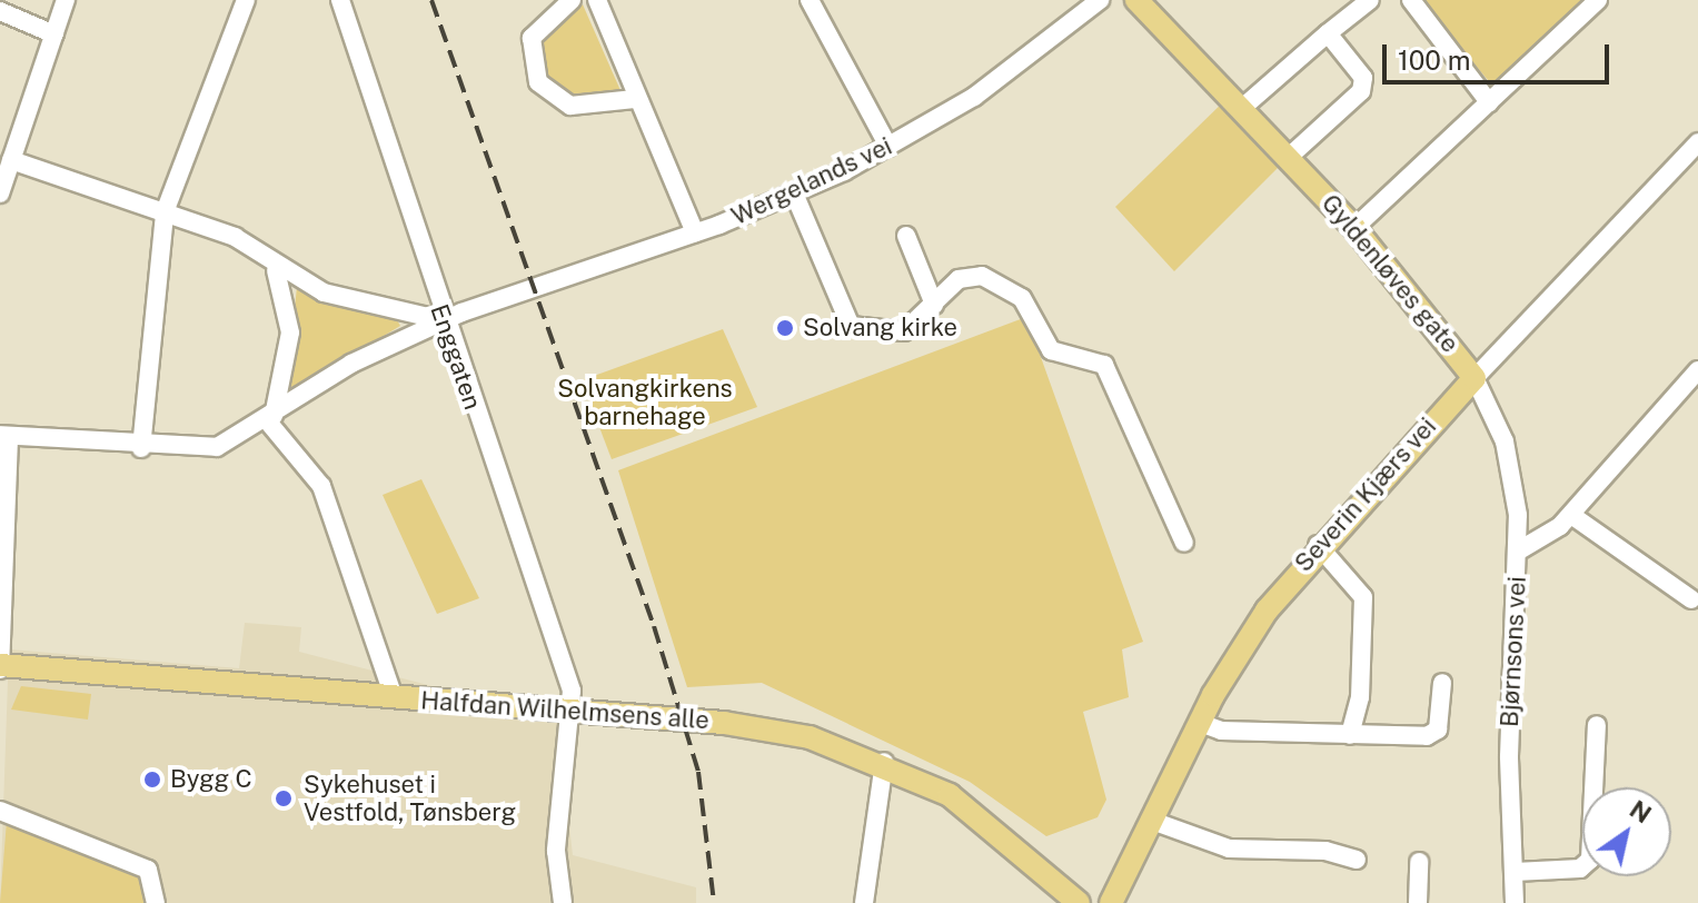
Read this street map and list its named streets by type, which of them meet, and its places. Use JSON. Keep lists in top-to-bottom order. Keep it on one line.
{"streets":{"main road":["Gyldenløves gate","Severin Kjærs vei","Halfdan Wilhelmsens alle"],"street":["Wergelands vei","Enggaten","Bjørnsons vei"]},"crossings":[["Wergelands vei","Enggaten"],["Gyldenløves gate","Severin Kjærs vei"],["Gyldenløves gate","Bjørnsons vei"],["Enggaten","Halfdan Wilhelmsens alle"]],"parks":["Solvangkirkens barnehage"],"places":["Solvang kirke","Bygg C","Sykehuset i Vestfold, Tønsberg"],"scale_bar":"100 m","north":"top right"}
